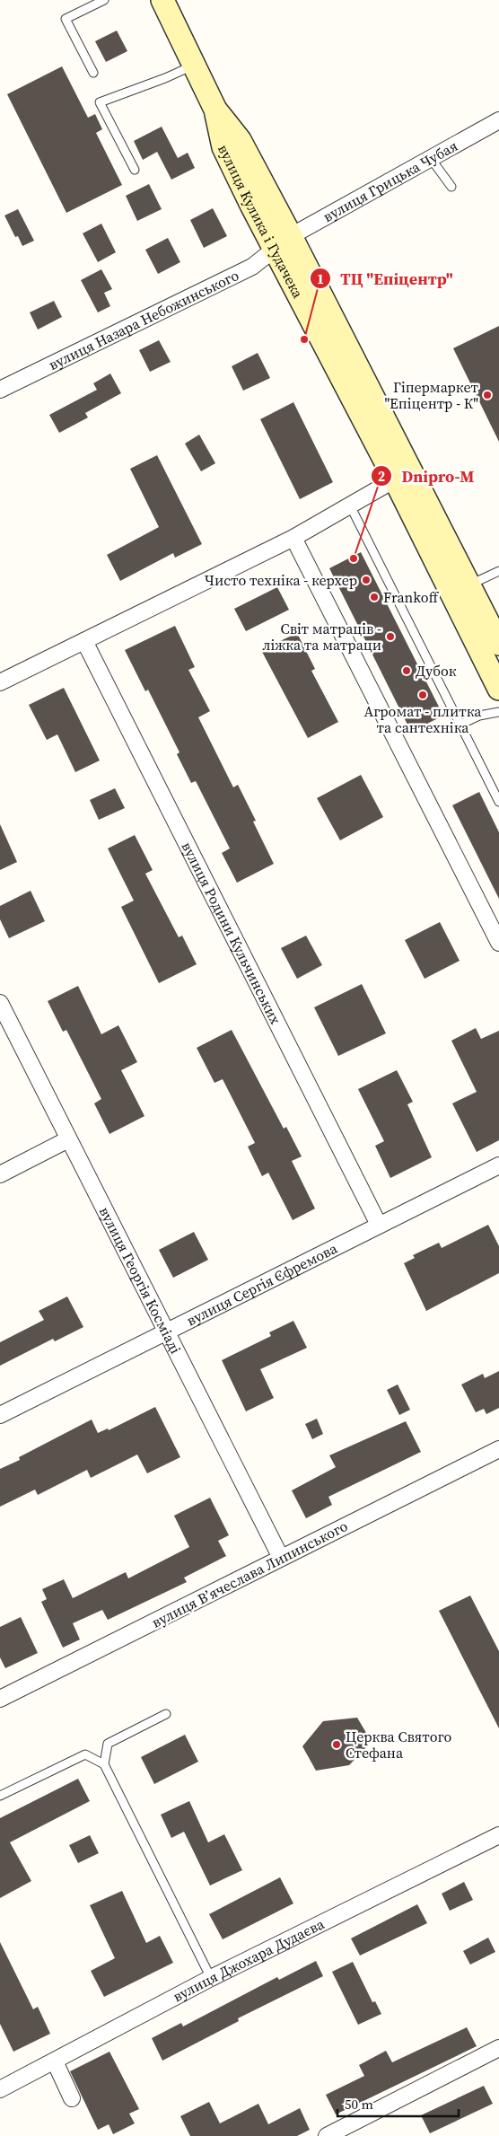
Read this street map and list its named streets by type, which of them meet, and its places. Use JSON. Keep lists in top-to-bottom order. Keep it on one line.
{"streets":{"main road":["вулиця Кулика і Гудачека"],"street":["вулиця Грицька Чубая","вулиця Назара Небожинського","вулиця Родини Кульчинських","вулиця Георгія Косміаді","вулиця Сергія Єфремова","вулиця Вʼячеслава Липинського","вулиця Джохара Дудаєва"]},"crossings":[["вулиця Грицька Чубая","вулиця Кулика і Гудачека"],["вулиця Грицька Чубая","вулиця Назара Небожинського"],["вулиця Кулика і Гудачека","вулиця Назара Небожинського"],["вулиця Родини Кульчинських","вулиця Сергія Єфремова"],["вулиця Георгія Косміаді","вулиця Сергія Єфремова"],["вулиця Георгія Косміаді","вулиця Вʼячеслава Липинського"]],"places":["ТЦ \"Епіцентр\"","Гіпермаркет \"Епіцентр - К\"","Dnipro-M","Чисто техніка - керхер","Frankoff","Світ матраців - ліжка та матраци","Дубок","Агромат - плитка та сантехніка","Церква Святого Стефана"],"scale_bar":"50 m"}
